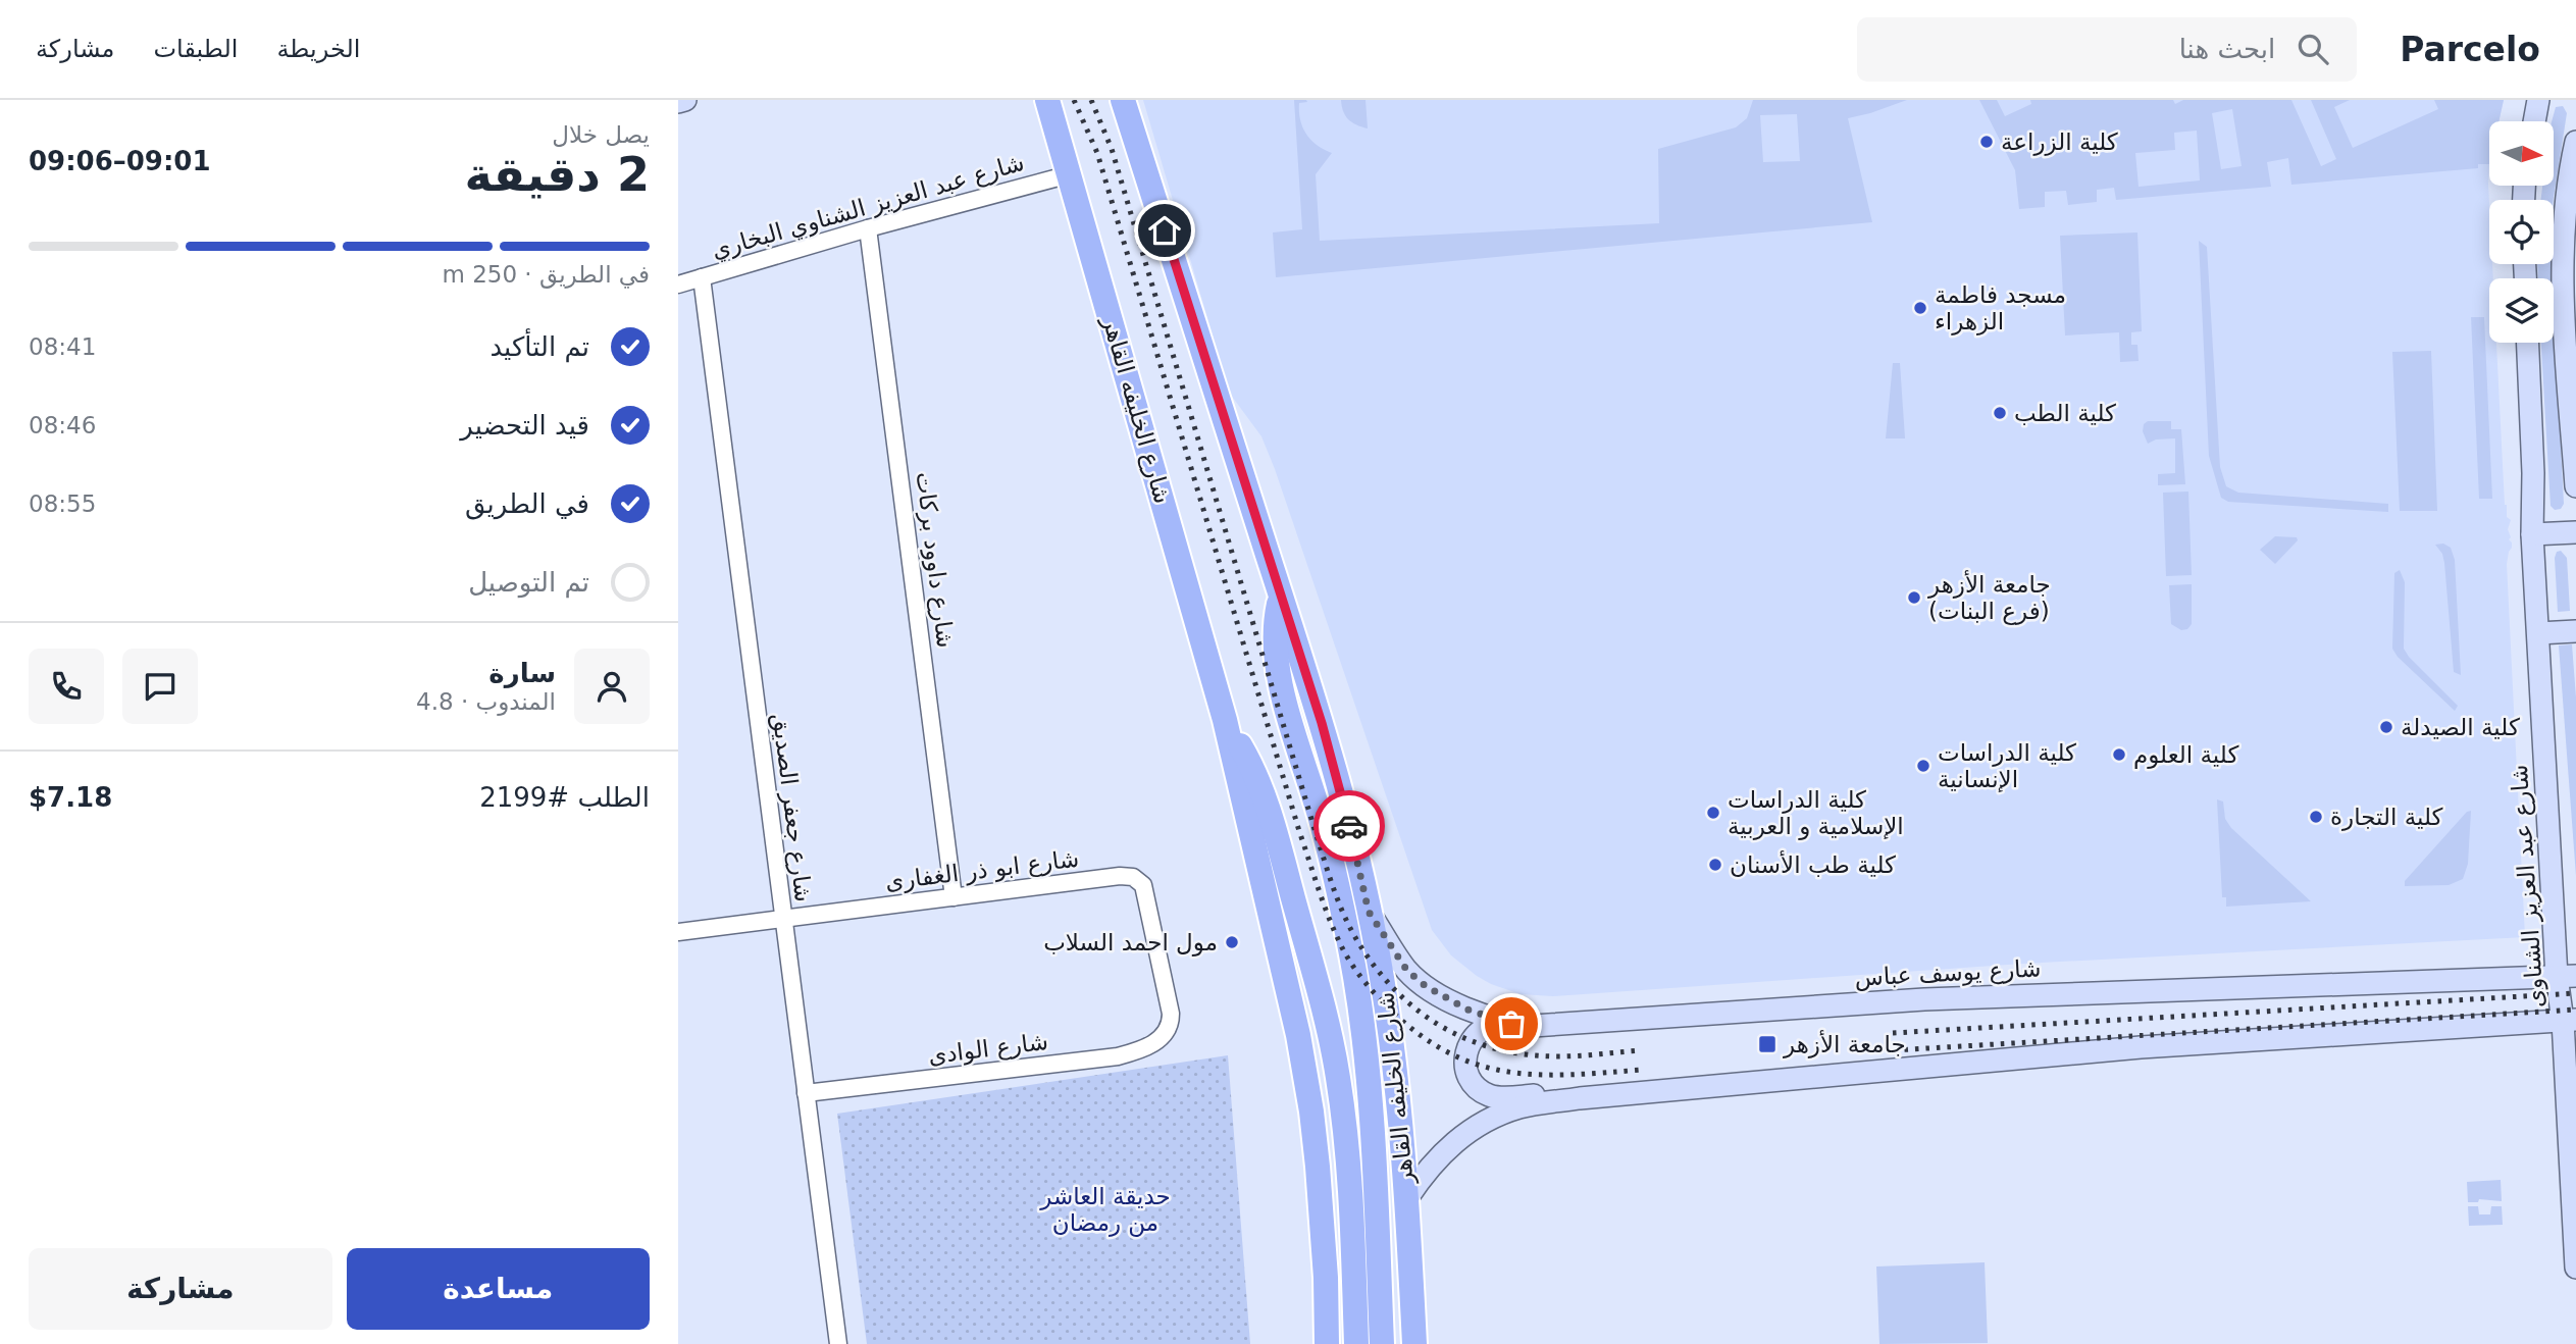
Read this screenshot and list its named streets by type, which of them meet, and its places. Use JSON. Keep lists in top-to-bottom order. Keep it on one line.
{"streets":{"main road":["شارع الخليفه القاهر","شارع عبد العزيز الشناوى","شارع يوسف عباس"],"street":["شارع عبد العزيز الشناوي البخاري","شارع داوود بركات","شارع جعفر الصديق","شارع ابو ذر الغفارى","شارع الوادى"]},"crossings":[["شارع عبد العزيز الشناوي البخاري","شارع الخليفه القاهر"],["شارع عبد العزيز الشناوي البخاري","شارع داوود بركات"],["شارع عبد العزيز الشناوي البخاري","شارع جعفر الصديق"],["شارع الخليفه القاهر","شارع يوسف عباس"],["شارع داوود بركات","شارع ابو ذر الغفارى"],["شارع جعفر الصديق","شارع ابو ذر الغفارى"],["شارع جعفر الصديق","شارع الوادى"],["شارع ابو ذر الغفارى","شارع الوادى"],["شارع عبد العزيز الشناوى","شارع يوسف عباس"]],"parks":["حديقة العاشر من رمضان"],"places":{"other":["كلية الزراعة","مسجد فاطمة الزهراء","كلية الطب","جامعة الأزهر (فرع البنات)","كلية الصيدلة","كلية العلوم","كلية الدراسات الإنسانية","كلية الدراسات الإسلامية و العربية","كلية التجارة","كلية طب الأسنان","مول احمد السلاب"],"transit":["جامعة الأزهر"]},"north":"right","page":{"header":"Parcelo","search":"ابحث هنا","nav":["الخريطة","الطبقات","مشاركة"],"heading":["2 دقيقة","يصل خلال","09:01–09:06"],"panel":["سارة","المندوب · 4.8","الطلب #2199","$7.18"],"bar":"في الطريق · 250 m","list":[["تم التأكيد","08:41"],["قيد التحضير","08:46"],["في الطريق","08:55"],"تم التوصيل"],"buttons":["مساعدة","مشاركة"]}}
